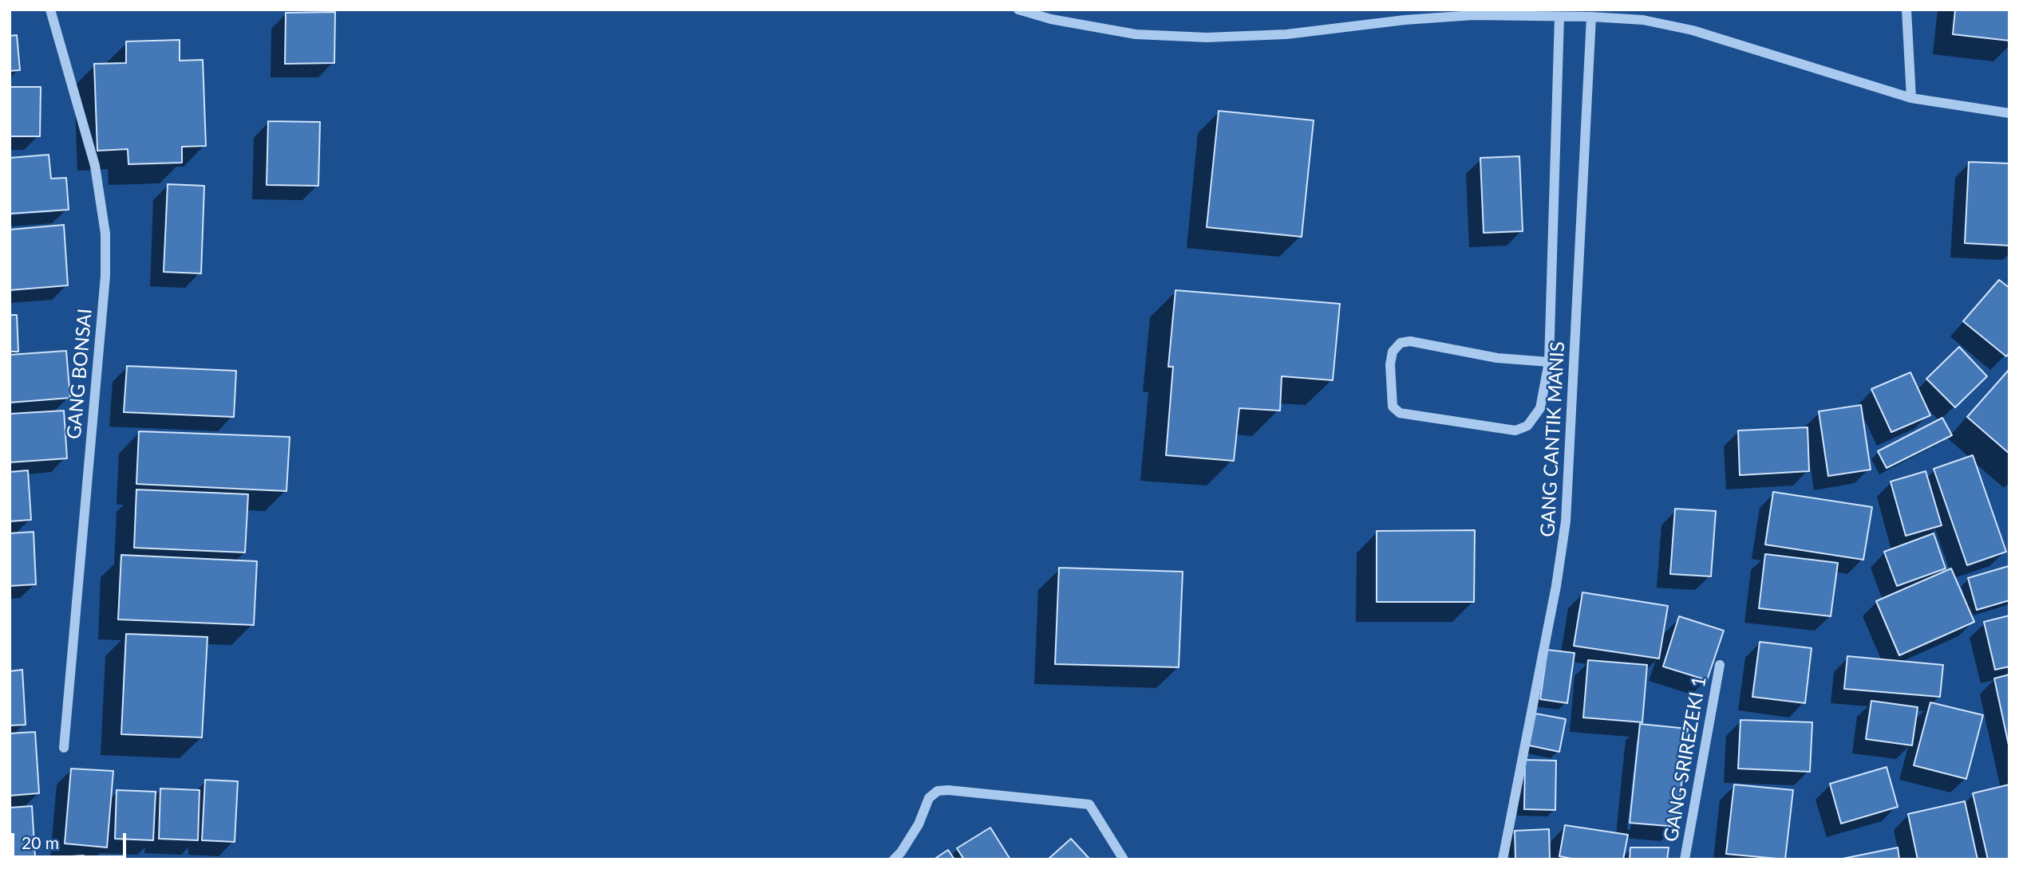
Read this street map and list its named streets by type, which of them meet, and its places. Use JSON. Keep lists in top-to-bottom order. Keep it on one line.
{"streets":{"street":["GANG BONSAI","GANG CANTIK MANIS","GANG SRIREZEKI 1"]},"scale_bar":"20 m"}
